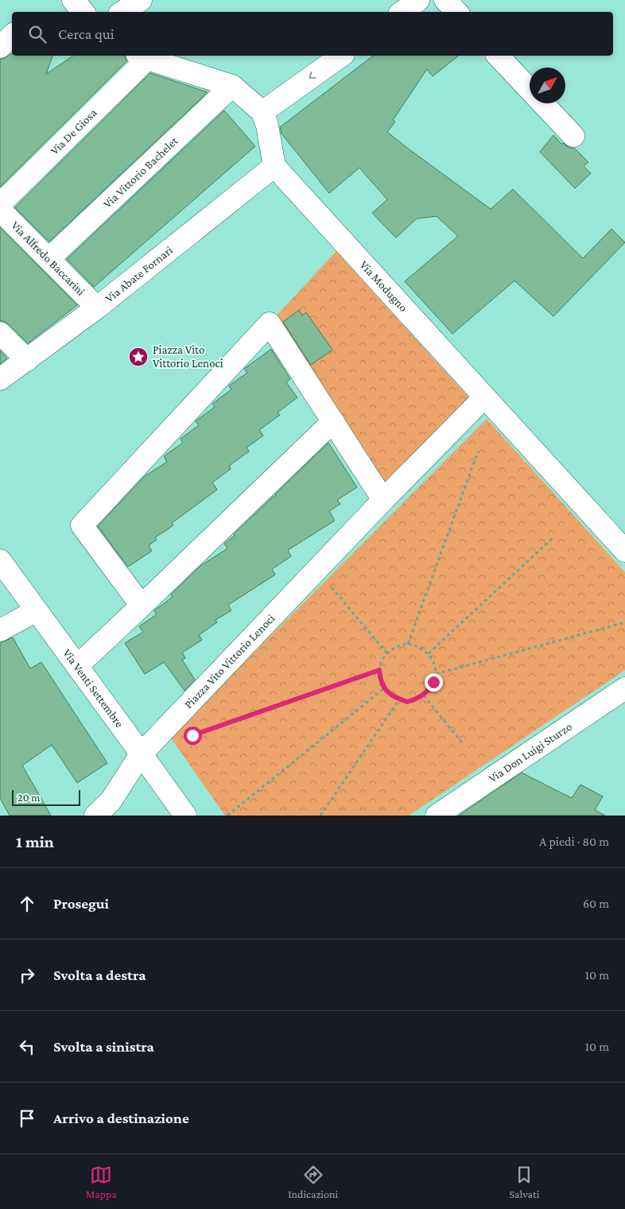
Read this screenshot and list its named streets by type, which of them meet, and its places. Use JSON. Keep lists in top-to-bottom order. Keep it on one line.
{"streets":{"street":["Via De Giosa","Via Vittorio Bachelet","Via Alfredo Baccarini","Via Abate Fornari","Via Modugno","Piazza Vito Vittorio Lenoci","Via Venti Settembre","Via Don Luigi Sturzo"]},"crossings":[["Via Vittorio Bachelet","Via Alfredo Baccarini"],["Via Alfredo Baccarini","Via Abate Fornari"],["Via Abate Fornari","Via Modugno"],["Via Modugno","Piazza Vito Vittorio Lenoci"],["Piazza Vito Vittorio Lenoci","Via Venti Settembre"]],"places":{"place":["Piazza Vito Vittorio Lenoci"]},"scale_bar":"20 m","north":"top right","page":{"search":"Cerca qui","scale":"20 m","heading":["1 min","A piedi · 80 m"],"list":[["Prosegui","60 m"],["Svolta a destra","10 m"],["Svolta a sinistra","10 m"],"Arrivo a destinazione"],"nav":["Mappa","Indicazioni","Salvati"]}}
